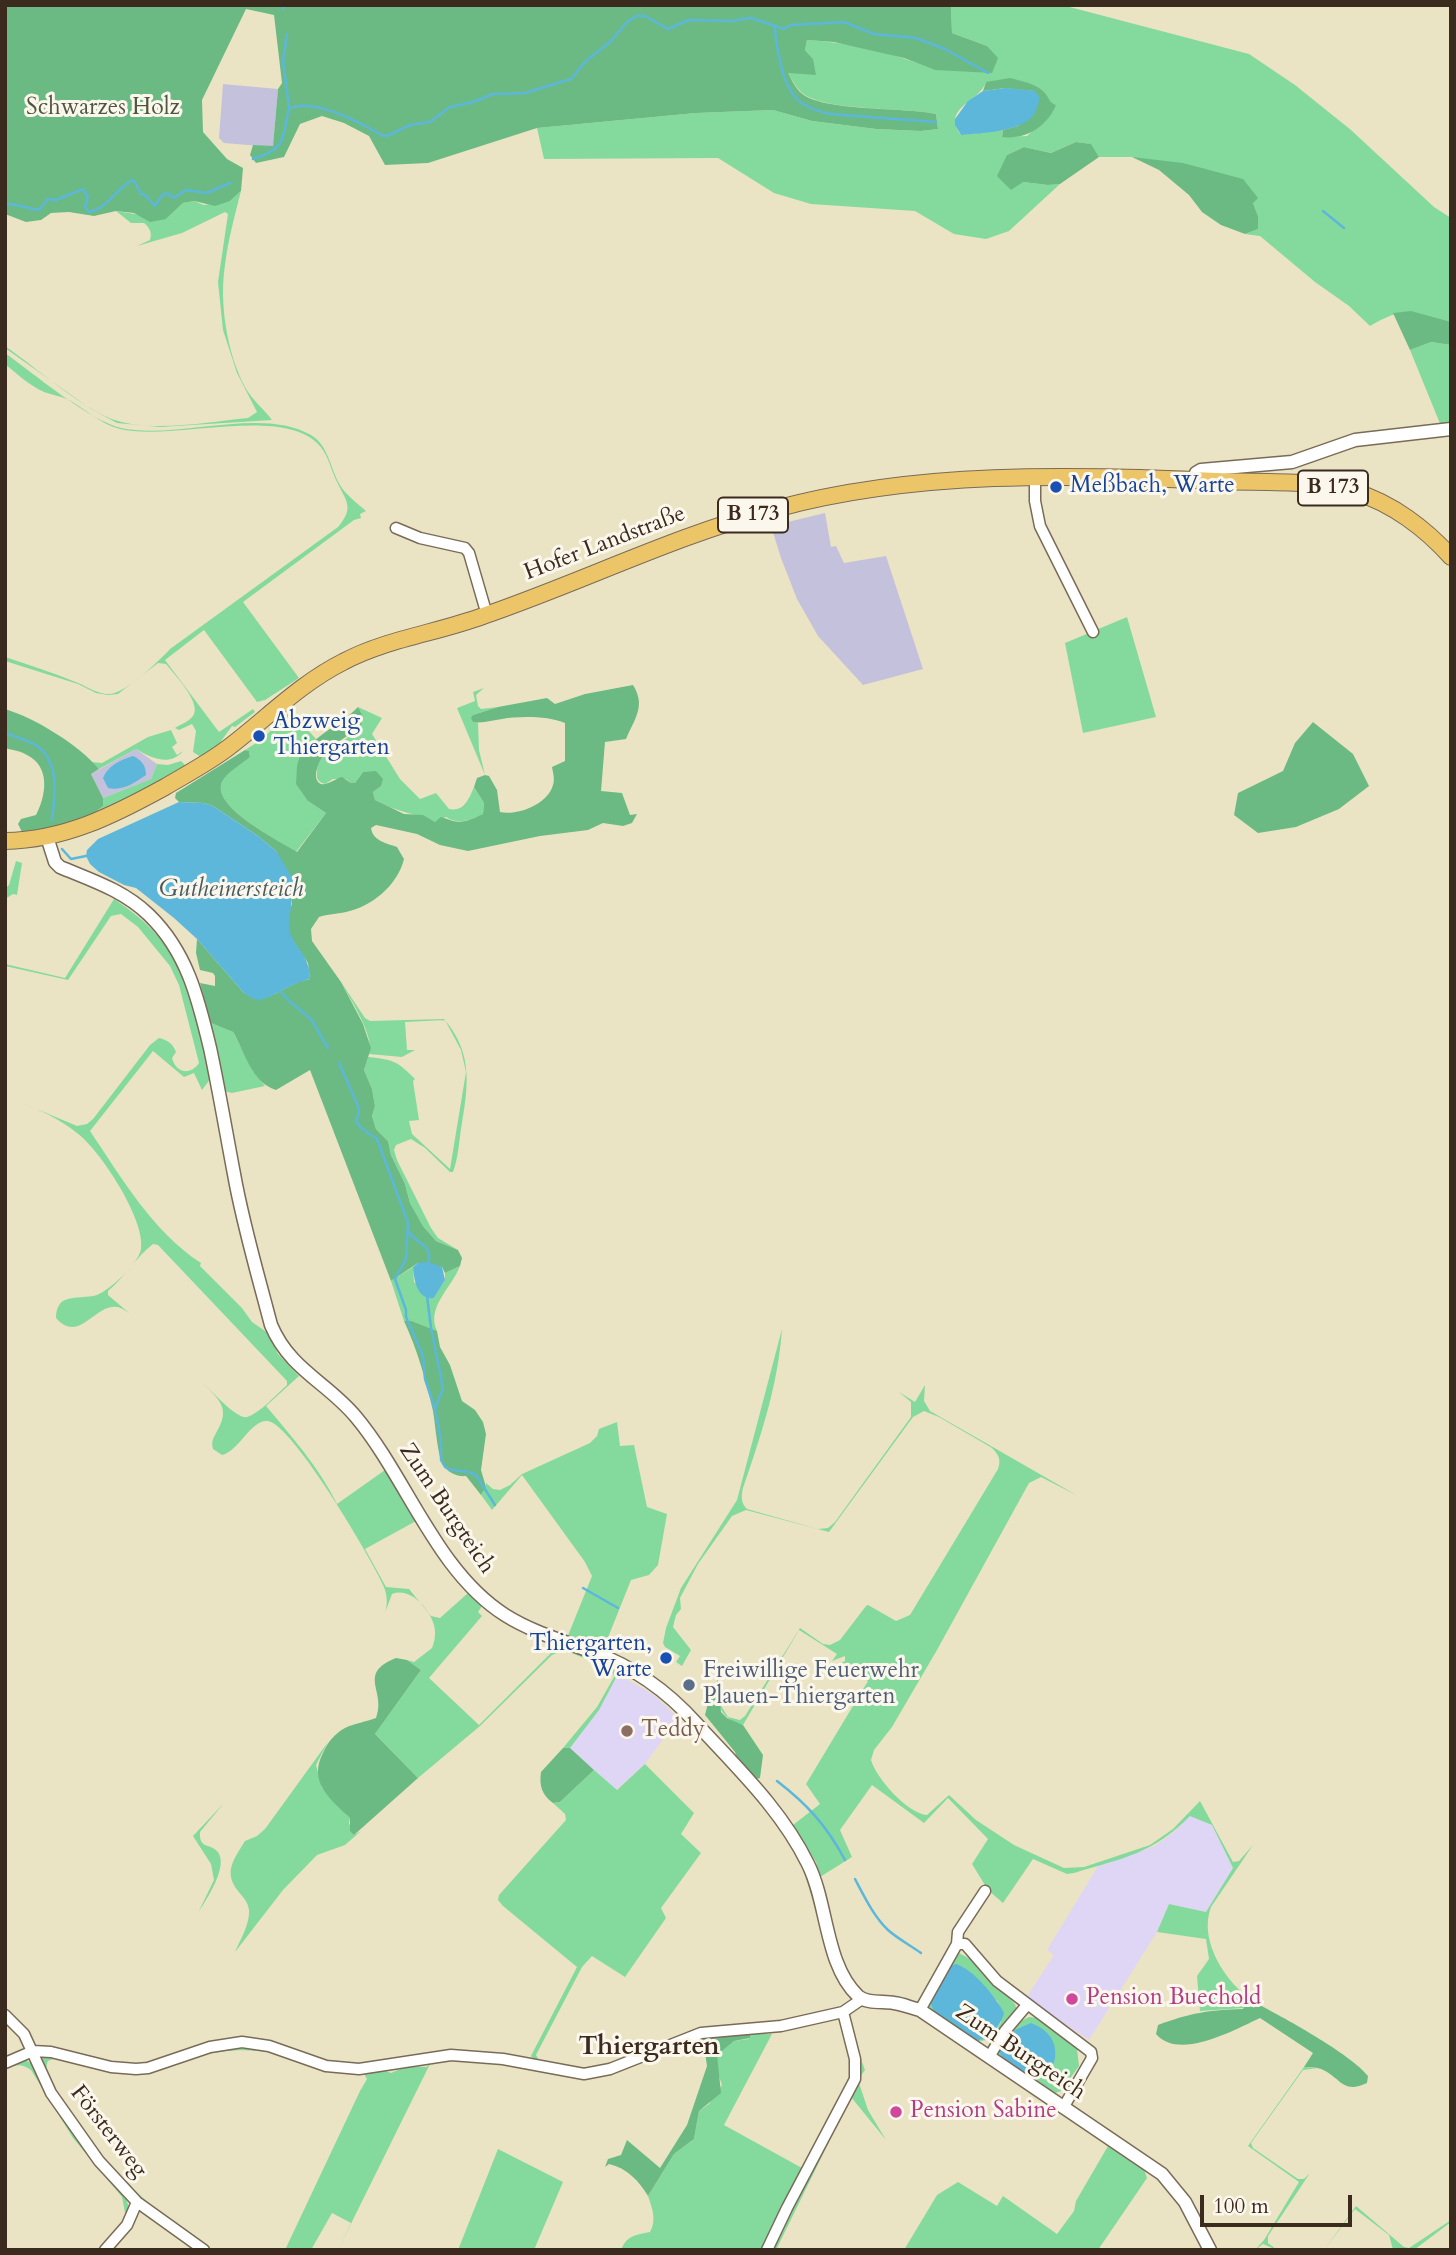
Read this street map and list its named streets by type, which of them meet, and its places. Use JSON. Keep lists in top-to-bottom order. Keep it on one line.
{"streets":{"main road":["B 173","Hofer Landstraße"],"street":["Zum Burgteich","Försterweg"]},"crossings":[["Hofer Landstraße","Zum Burgteich"]],"districts":["Thiergarten"],"water":["Gutheinersteich"],"parks":["Schwarzes Holz"],"places":["Meßbach, Warte","Abzweig Thiergarten","Thiergarten, Warte","Freiwillige Feuerwehr Plauen-Thiergarten","Teddy","Pension Buechold","Pension Sabine"],"scale_bar":"100 m"}
